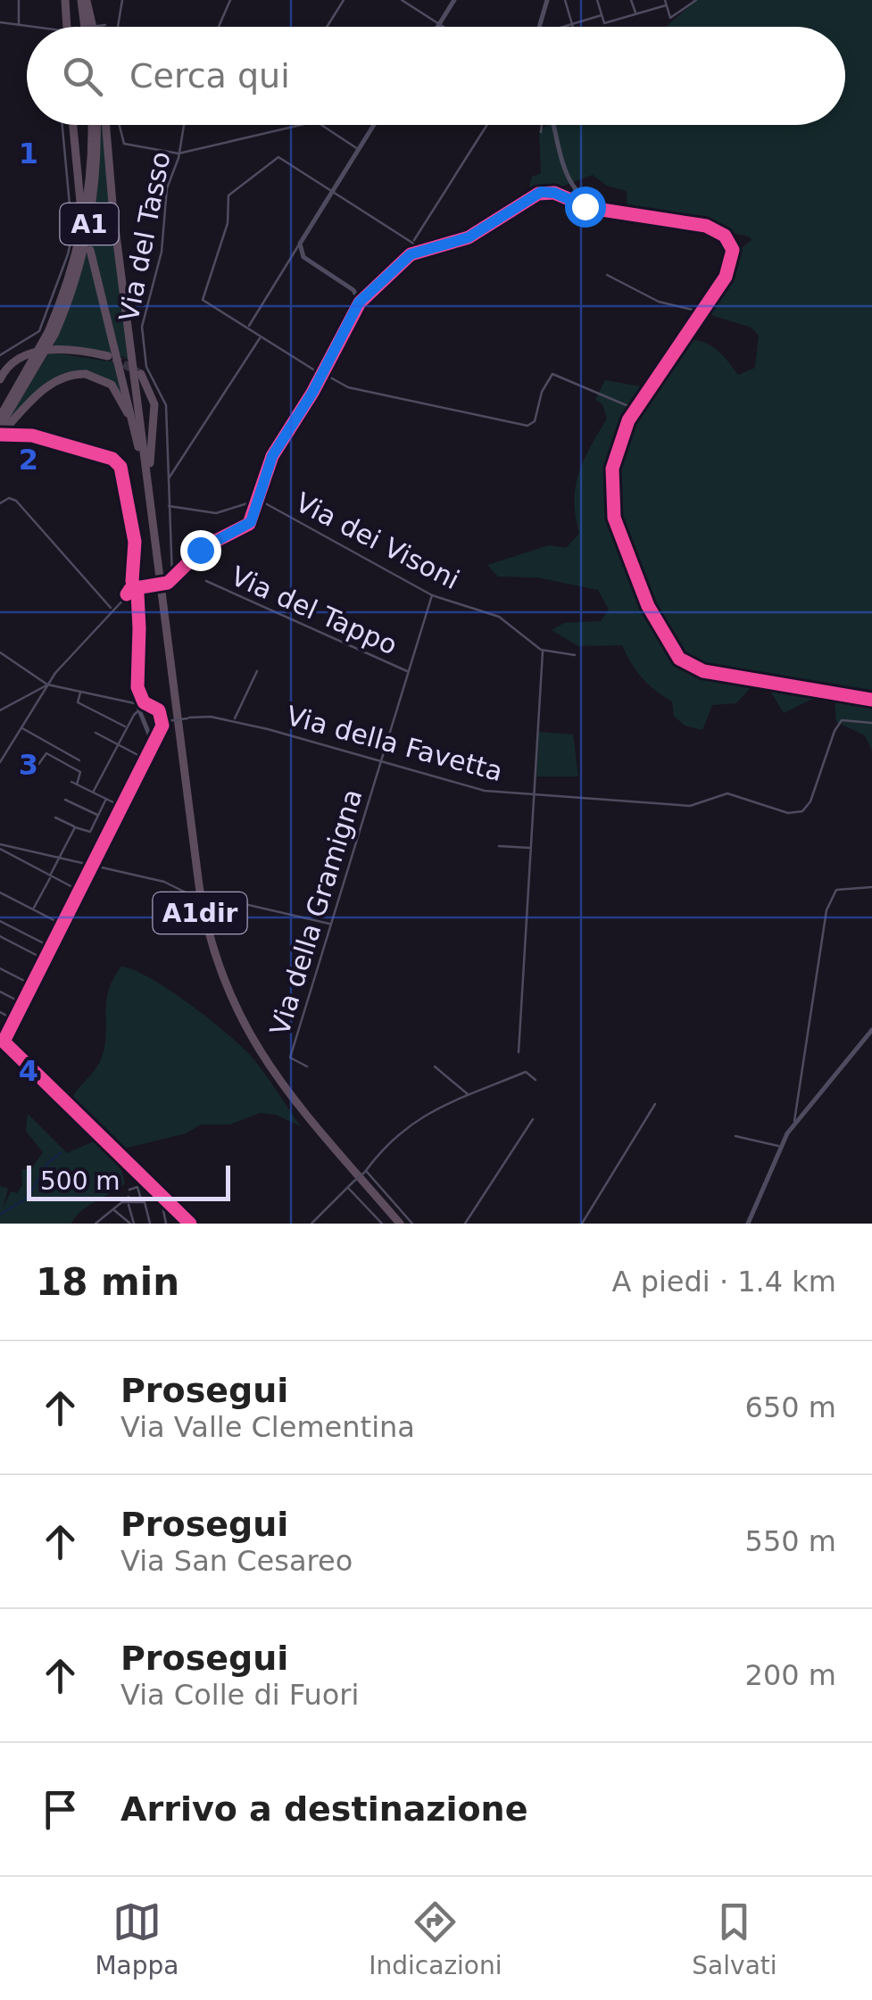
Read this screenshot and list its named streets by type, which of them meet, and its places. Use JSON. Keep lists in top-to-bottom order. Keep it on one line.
{"streets":{"highway":["A1","A1dir"],"street":["Via del Tasso","Via dei Visoni","Via del Tappo","Via della Favetta","Via della Gramigna"]},"crossings":[["Via dei Visoni","Via della Gramigna"],["Via del Tappo","Via della Gramigna"],["Via della Favetta","Via della Gramigna"]],"scale_bar":"500 m","page":{"search":"Cerca qui","scale":"500 m","heading":["18 min","A piedi · 1.4 km"],"list":[["Prosegui","Via Valle Clementina","650 m"],["Prosegui","Via San Cesareo","550 m"],["Prosegui","Via Colle di Fuori","200 m"],"Arrivo a destinazione"],"nav":["Mappa","Indicazioni","Salvati"]},"grid":{"rows":["1","2","3","4"]}}
